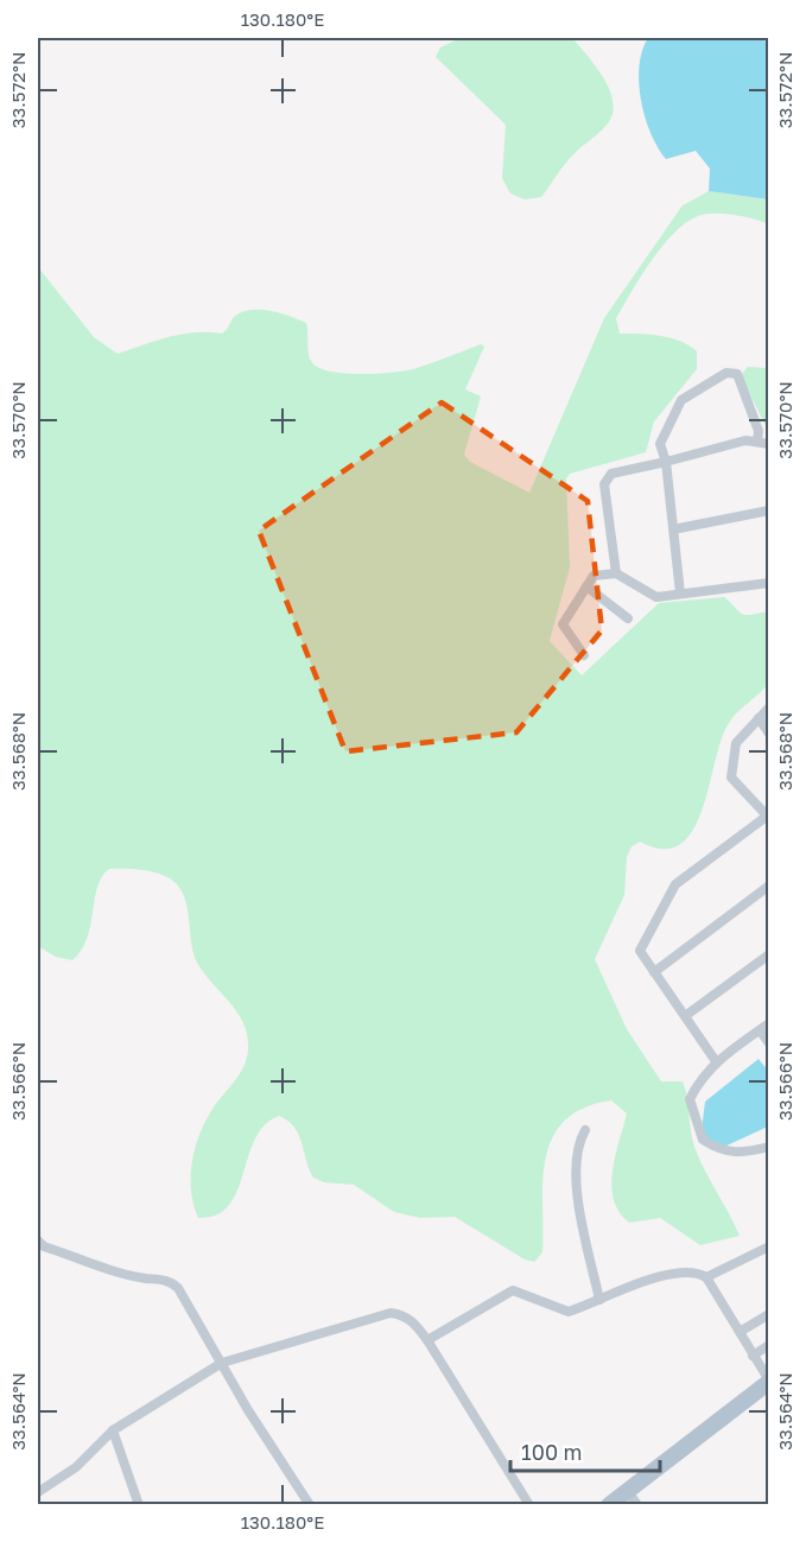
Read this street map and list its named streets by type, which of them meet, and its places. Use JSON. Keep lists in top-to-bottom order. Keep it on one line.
{"scale_bar":"100 m","coordinates":["130.180°E","33.572°N","33.570°N","33.568°N","33.566°N","33.564°N"]}
